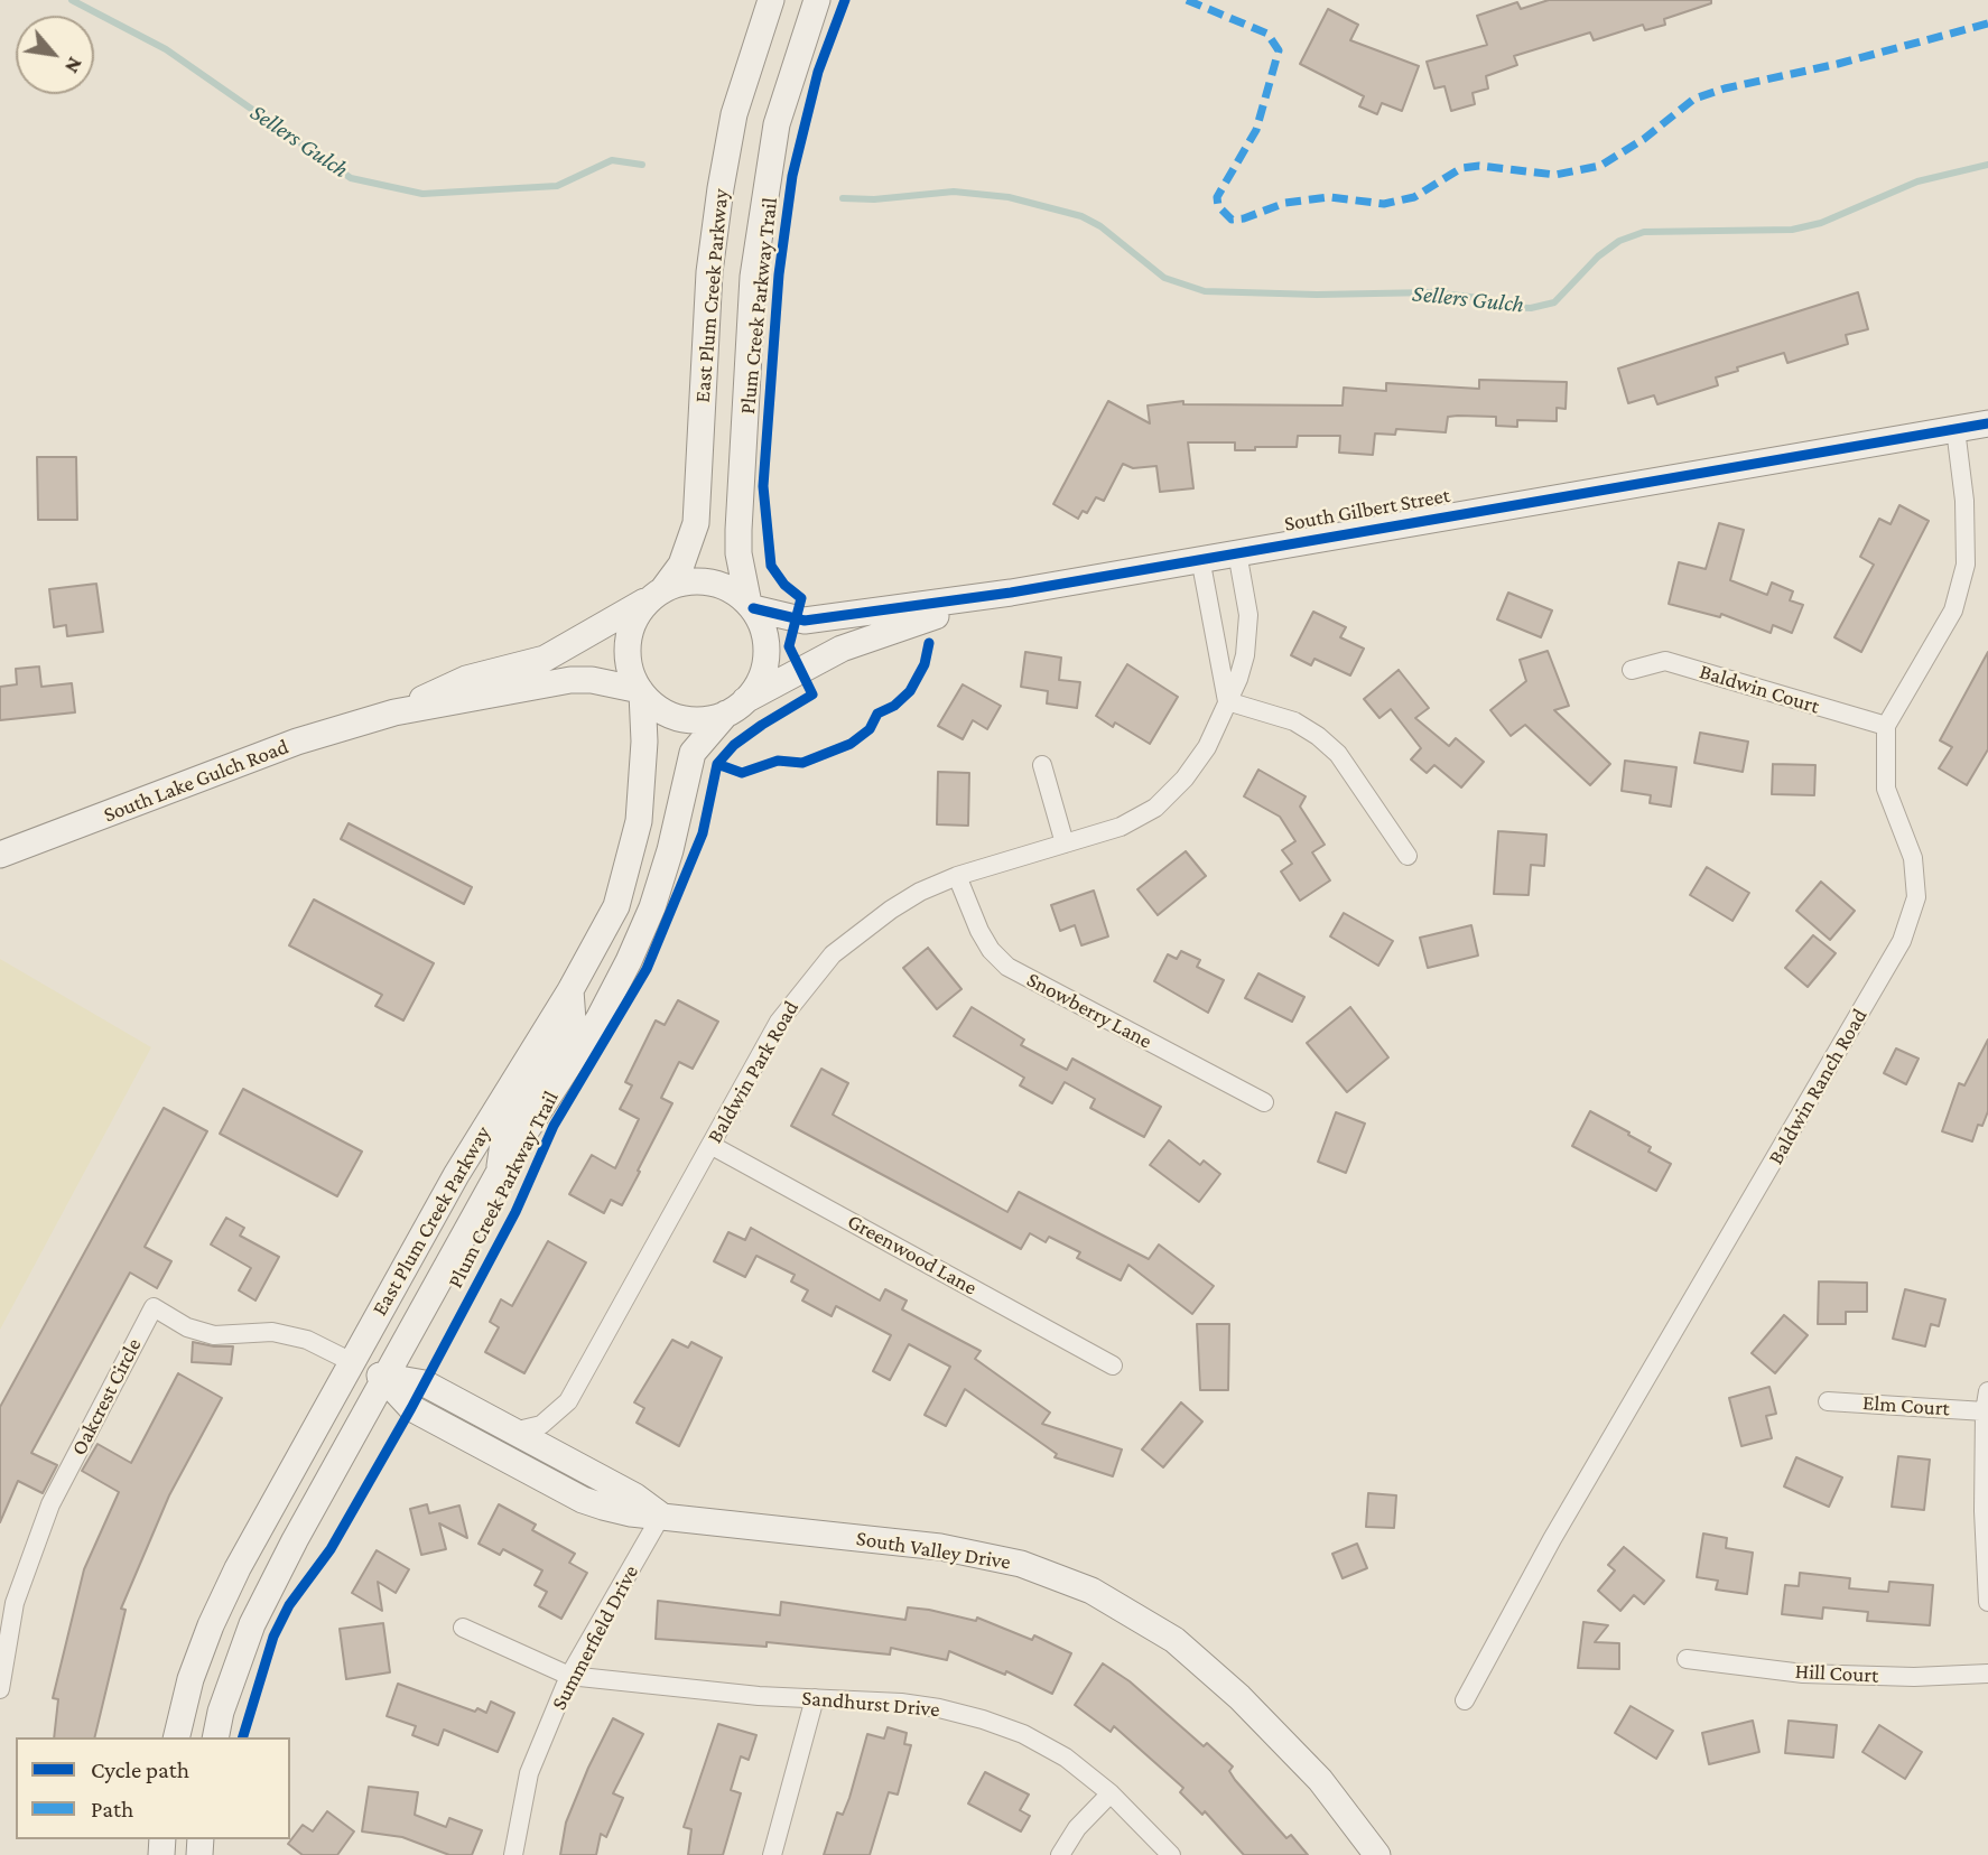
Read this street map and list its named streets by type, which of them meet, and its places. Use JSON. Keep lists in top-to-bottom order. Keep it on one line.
{"streets":{"main road":["East Plum Creek Parkway","South Gilbert Street","South Lake Gulch Road","South Valley Drive"],"street":["Baldwin Court","Snowberry Lane","Baldwin Park Road","Baldwin Ranch Road","Greenwood Lane","Oakcrest Circle","Elm Court","Summerfield Drive","Hill Court","Sandhurst Drive"],"cycle path":["Plum Creek Parkway Trail"]},"crossings":[["East Plum Creek Parkway","South Gilbert Street"],["East Plum Creek Parkway","South Lake Gulch Road"],["East Plum Creek Parkway","Oakcrest Circle"],["East Plum Creek Parkway","South Valley Drive"],["South Gilbert Street","South Lake Gulch Road"],["South Gilbert Street","Baldwin Park Road"],["Baldwin Court","Baldwin Ranch Road"],["Snowberry Lane","Baldwin Park Road"],["Baldwin Park Road","Greenwood Lane"],["Baldwin Park Road","South Valley Drive"],["Oakcrest Circle","South Valley Drive"],["South Valley Drive","Summerfield Drive"],["Summerfield Drive","Sandhurst Drive"]],"water":["Sellers Gulch"],"legend":["Cycle path","Path"],"north":"bottom right"}
